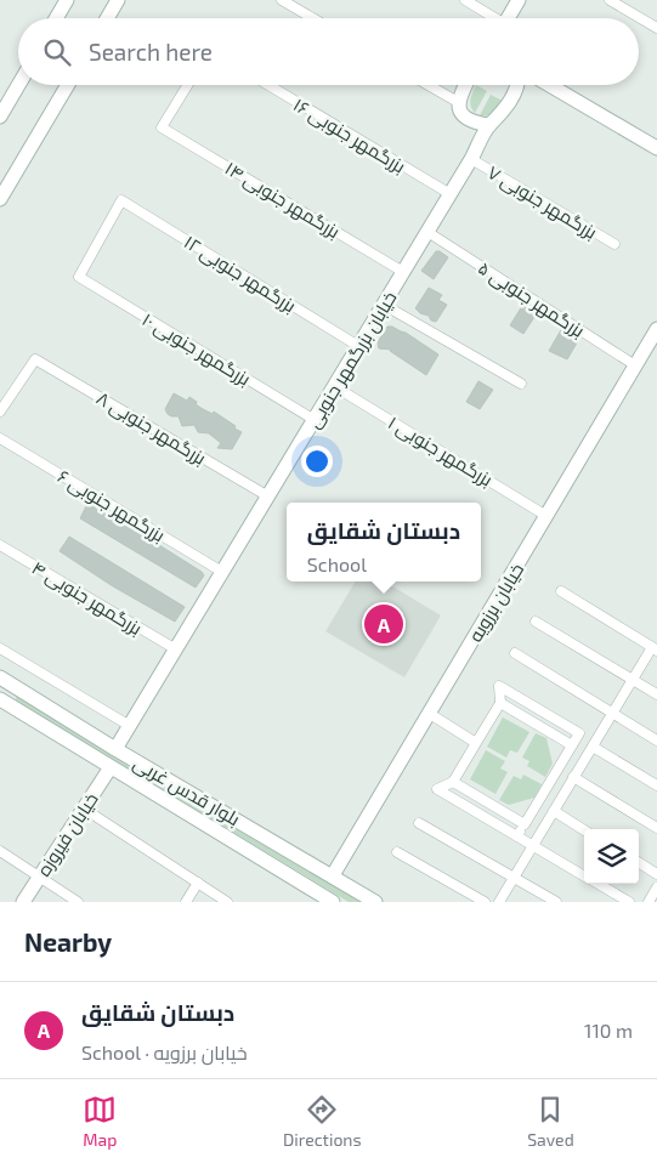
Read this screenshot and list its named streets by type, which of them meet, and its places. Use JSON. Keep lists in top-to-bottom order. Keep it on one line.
{"streets":{"main road":["خیابان بزرگمهر جنوبی","خیابان برزویه","بلوار قدس غربی","خیابان فیروزه"],"street":["بزرگمهر جنوبی ۱۶","بزرگمهر جنوبی ۱۴","بزرگمهر جنوبی ۷","بزرگمهر جنوبی ۱۲","بزرگمهر جنوبی ۵","بزرگمهر جنوبی ۱۰","بزرگمهر جنوبی ۸","بزرگمهر جنوبی ۱","بزرگمهر جنوبی ۶","بزرگمهر جنوبی ۴"]},"crossings":[["بزرگمهر جنوبی ۱۶","خیابان بزرگمهر جنوبی"],["بزرگمهر جنوبی ۱۴","خیابان بزرگمهر جنوبی"],["بزرگمهر جنوبی ۷","خیابان بزرگمهر جنوبی"],["بزرگمهر جنوبی ۱۲","بزرگمهر جنوبی ۱۰"],["بزرگمهر جنوبی ۱۲","خیابان بزرگمهر جنوبی"],["بزرگمهر جنوبی ۵","خیابان بزرگمهر جنوبی"],["بزرگمهر جنوبی ۵","خیابان برزویه"],["بزرگمهر جنوبی ۱۰","خیابان بزرگمهر جنوبی"],["خیابان بزرگمهر جنوبی","بزرگمهر جنوبی ۸"],["خیابان بزرگمهر جنوبی","بزرگمهر جنوبی ۱"],["خیابان بزرگمهر جنوبی","بزرگمهر جنوبی ۶"],["خیابان بزرگمهر جنوبی","بزرگمهر جنوبی ۴"],["خیابان بزرگمهر جنوبی","بلوار قدس غربی"],["بزرگمهر جنوبی ۱","خیابان برزویه"],["خیابان برزویه","بلوار قدس غربی"],["بلوار قدس غربی","خیابان فیروزه"]],"page":{"search":"Search here","popup":["دبستان شقایق","School"],"pins":"A","heading":"Nearby","list":[{"mark":"A","name":"دبستان شقایق","note":"School · خیابان برزویه","value":"110 m"}],"nav":["Map","Directions","Saved"]}}
